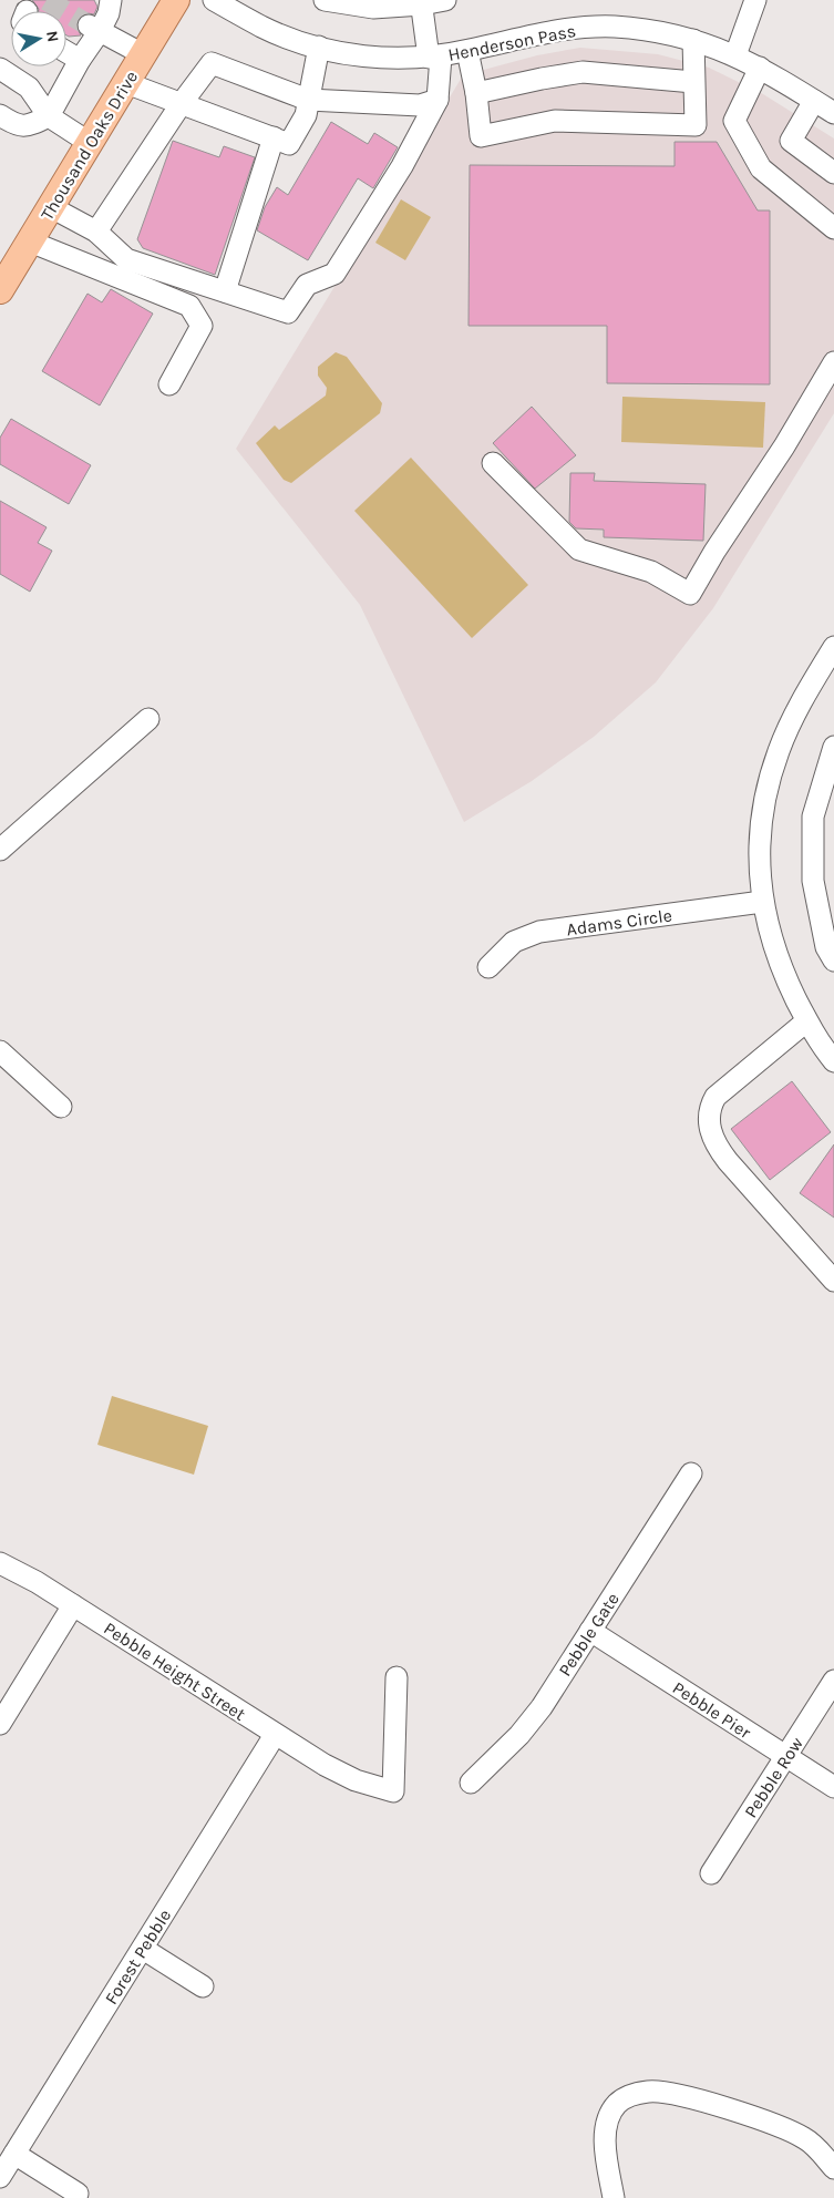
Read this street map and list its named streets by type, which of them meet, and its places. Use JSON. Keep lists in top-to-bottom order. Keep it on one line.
{"streets":{"main road":["Thousand Oaks Drive"],"street":["Henderson Pass","Adams Circle","Pebble Gate","Pebble Height Street","Pebble Pier","Pebble Row","Forest Pebble"]},"crossings":[["Pebble Gate","Pebble Pier"],["Pebble Height Street","Forest Pebble"],["Pebble Pier","Pebble Row"]],"north":"right"}
